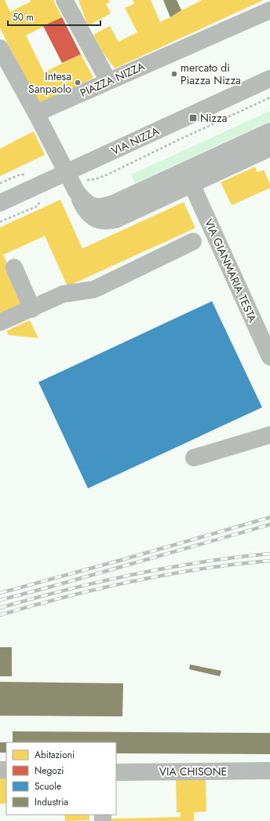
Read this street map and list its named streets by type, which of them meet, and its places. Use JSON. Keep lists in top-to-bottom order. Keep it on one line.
{"streets":{"street":["PIAZZA NIZZA","VIA NIZZA","VIA GIANMARIA TESTA","VIA CHISONE"]},"places":{"other":["mercato di Piazza Nizza","Intesa Sanpaolo"],"transit":["Nizza"]},"legend":["Abitazioni","Negozi","Scuole","Industria"],"scale_bar":"50 m"}
